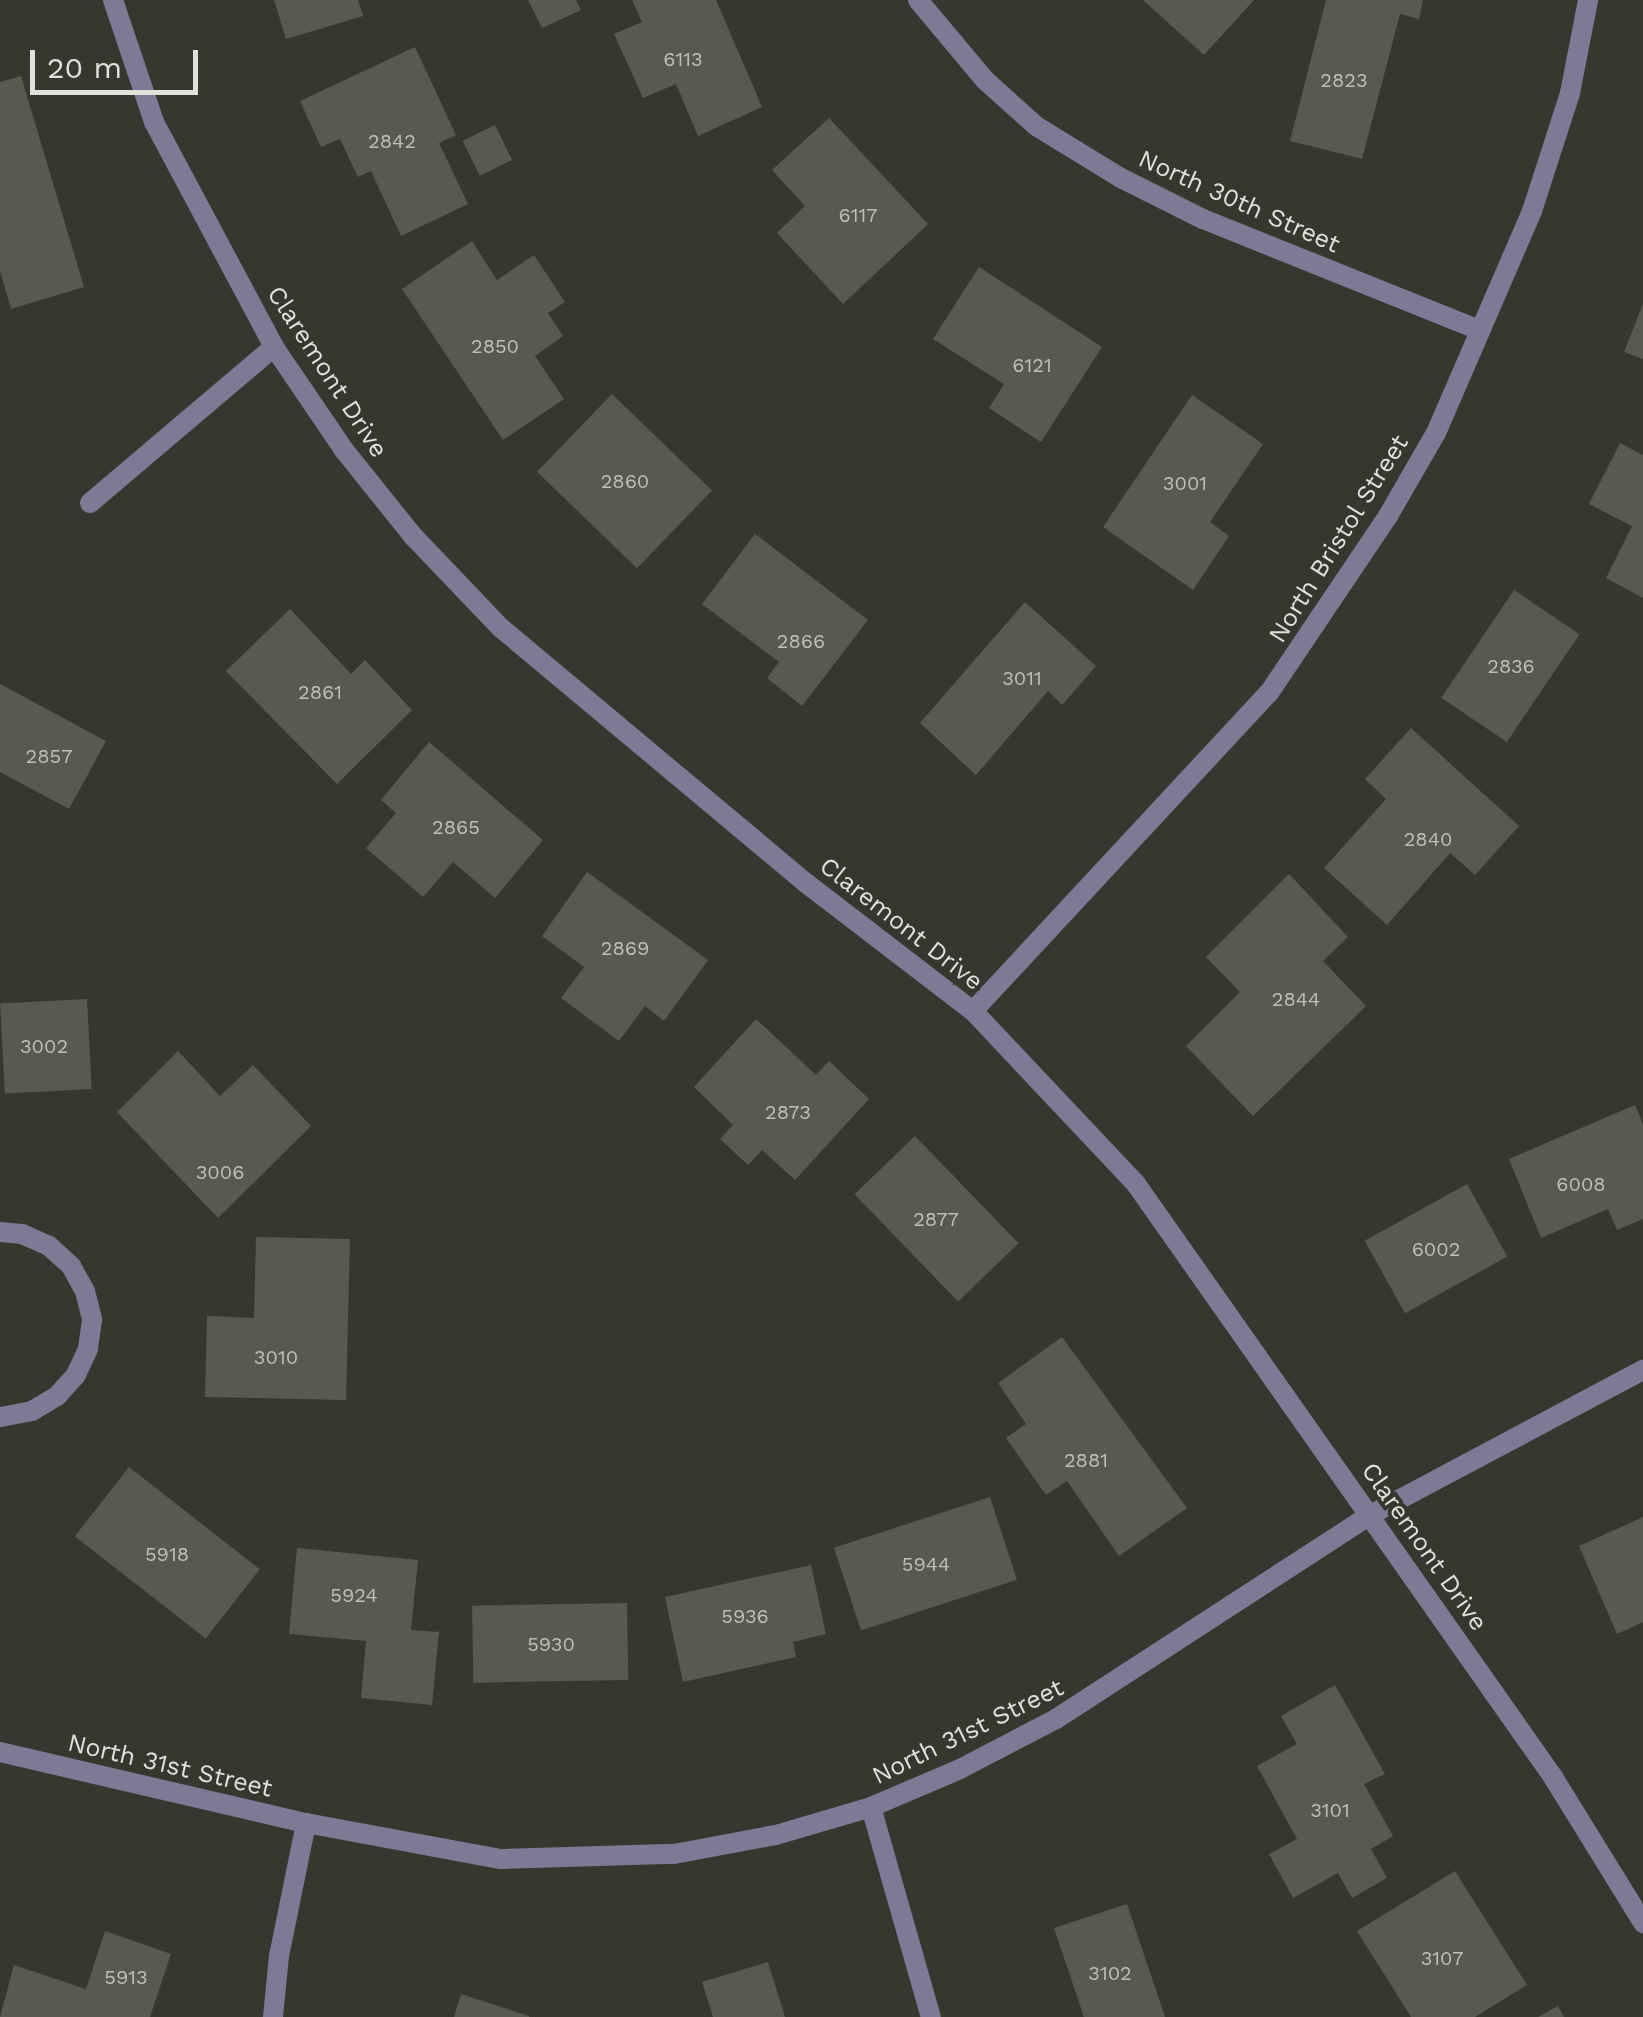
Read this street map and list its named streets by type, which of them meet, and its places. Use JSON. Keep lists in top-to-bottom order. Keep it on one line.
{"streets":{"street":["North 30th Street","Claremont Drive","North Bristol Street","North 31st Street"]},"crossings":[["North 30th Street","North Bristol Street"],["Claremont Drive","North Bristol Street"],["Claremont Drive","North 31st Street"]],"house_numbers":["6113","2823","2842","6117","2850","6121","2860","3001","2866","2836","3011","2861","2857","2865","2840","2869","2844","3002","2873","3006","6008","2877","6002","3010","2881","5918","5944","5924","5936","5930","3101","3107","3102","5913"],"scale_bar":"20 m"}
